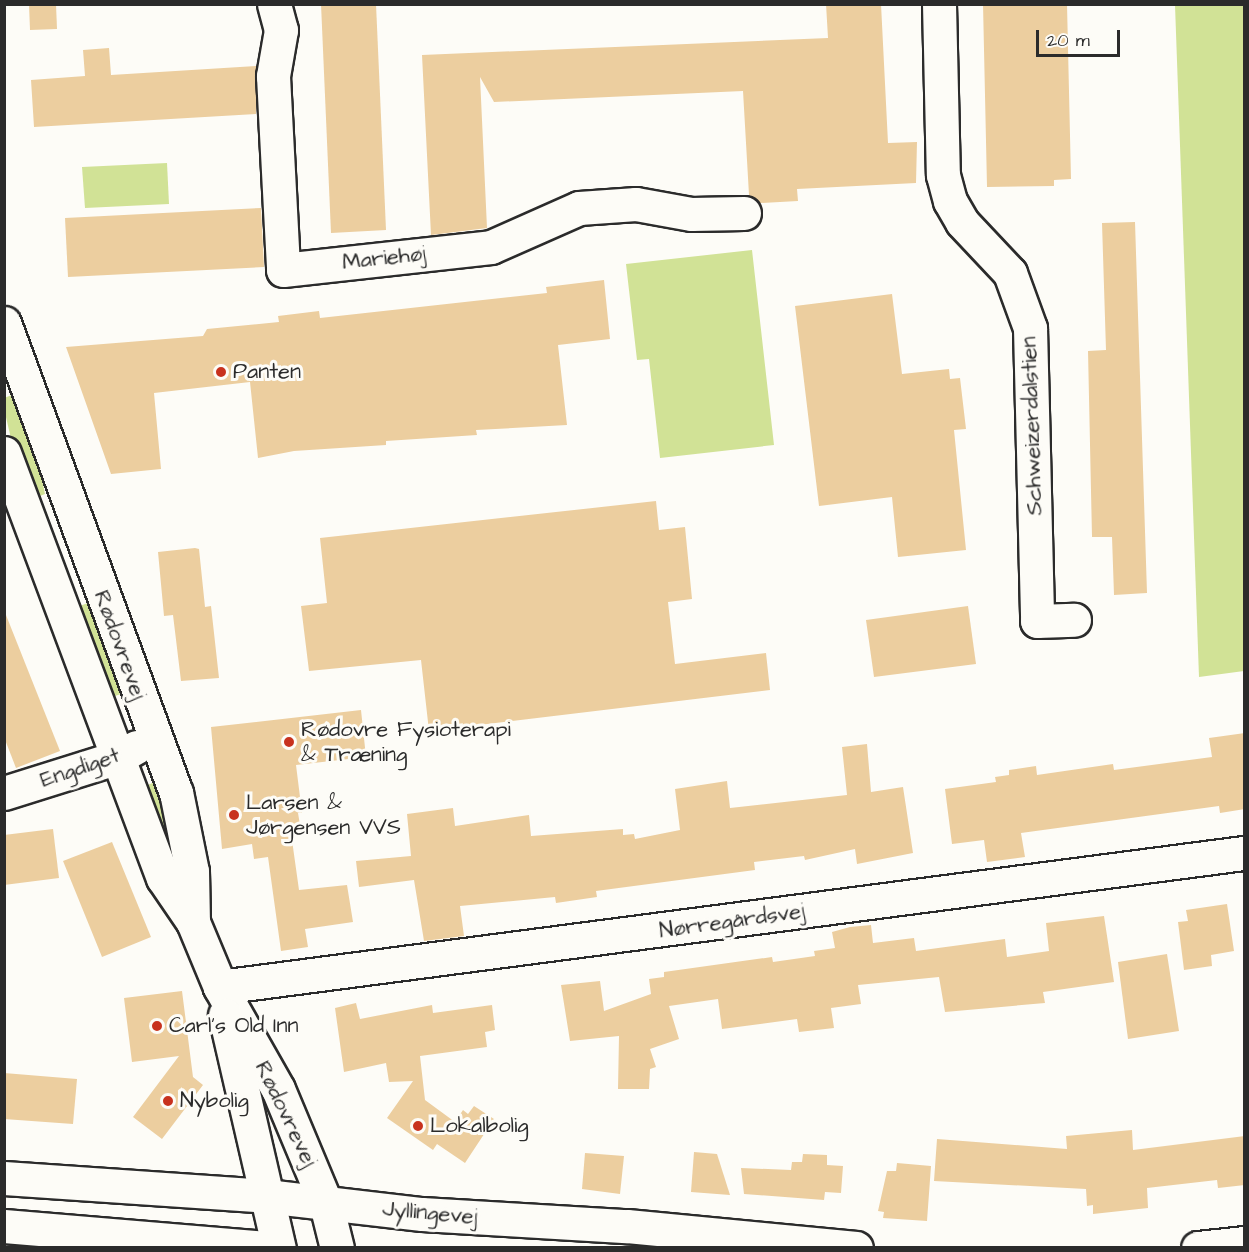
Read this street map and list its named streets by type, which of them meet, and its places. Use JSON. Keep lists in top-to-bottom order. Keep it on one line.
{"streets":{"street":["Mariehøj","Schweizerdalstien","Rødovrevej","Engdiget","Nørregårdsvej","Jyllingevej"]},"crossings":[["Rødovrevej","Engdiget"],["Rødovrevej","Nørregårdsvej"],["Rødovrevej","Jyllingevej"]],"places":["Panten","Rødovre Fysioterapi & Træning","Larsen & Jørgensen VVS","Carl's Old Inn","Nybolig","Lokalbolig"],"scale_bar":"20 m"}
